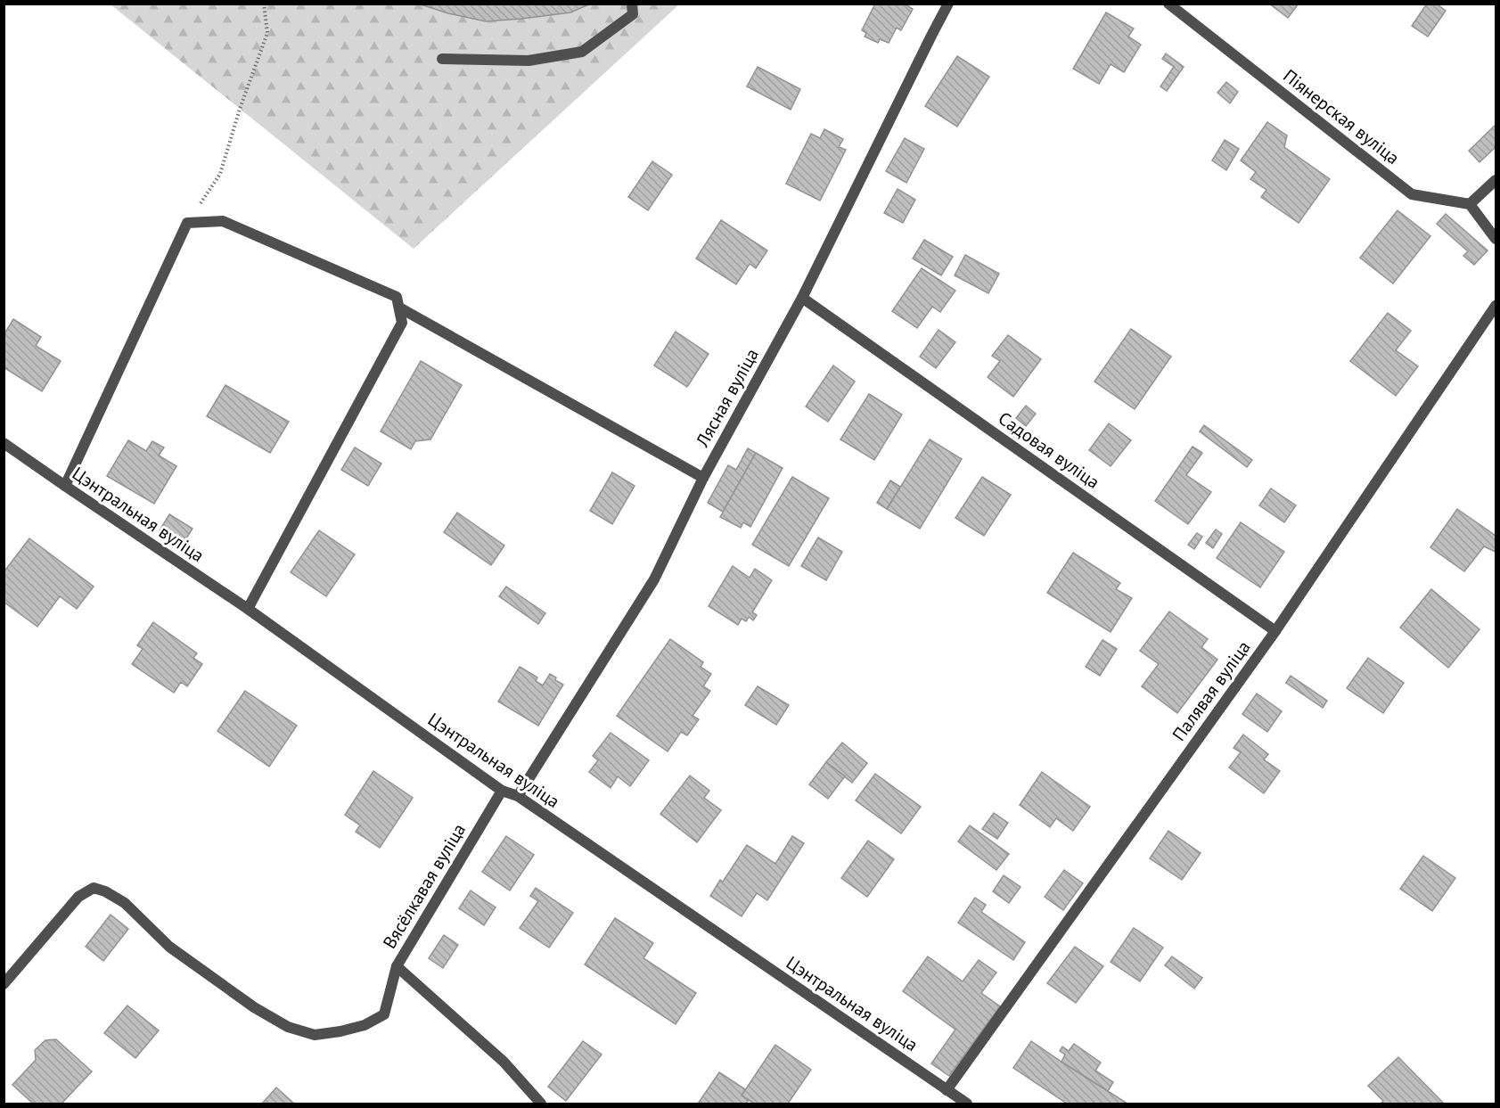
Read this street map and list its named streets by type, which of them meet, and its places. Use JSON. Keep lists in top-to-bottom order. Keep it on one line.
{"streets":{"street":["Піянерская вуліца","Лясная вуліца","Садовая вуліца","Цэнтральная вуліца","Палявая вуліца","Вясёлкавая вуліца"]},"crossings":[["Лясная вуліца","Садовая вуліца"],["Лясная вуліца","Цэнтральная вуліца"],["Садовая вуліца","Палявая вуліца"],["Цэнтральная вуліца","Палявая вуліца"],["Цэнтральная вуліца","Вясёлкавая вуліца"]]}
